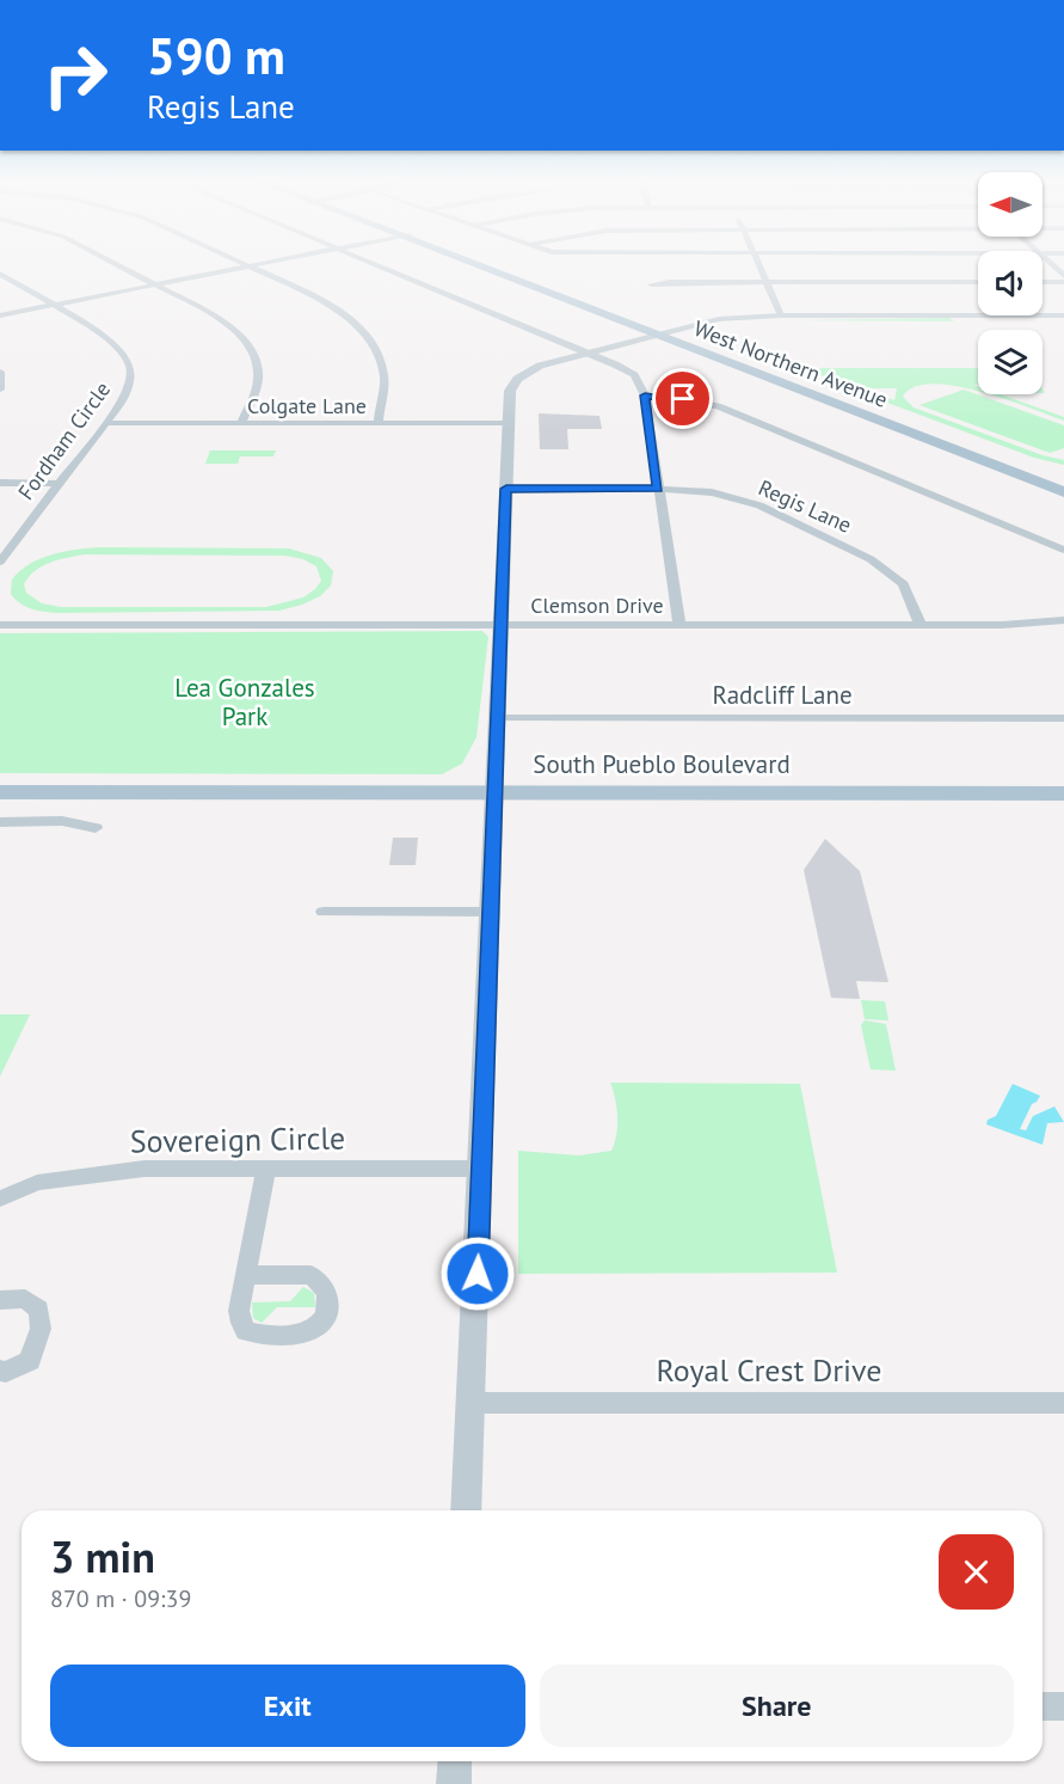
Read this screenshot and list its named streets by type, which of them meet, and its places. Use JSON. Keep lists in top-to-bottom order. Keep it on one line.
{"streets":{"main road":["West Northern Avenue","South Pueblo Boulevard"],"street":["Colgate Lane","Fordham Circle","Regis Lane","Clemson Drive","Radcliff Lane","Sovereign Circle","Royal Crest Drive"]},"crossings":[["Colgate Lane","Fordham Circle"],["Regis Lane","Clemson Drive"]],"parks":["Lea Gonzales Park"],"north":"left","page":{"turn":["590 m","Regis Lane"],"heading":["3 min","870 m · 09:39"],"buttons":["Exit","Share"]}}
